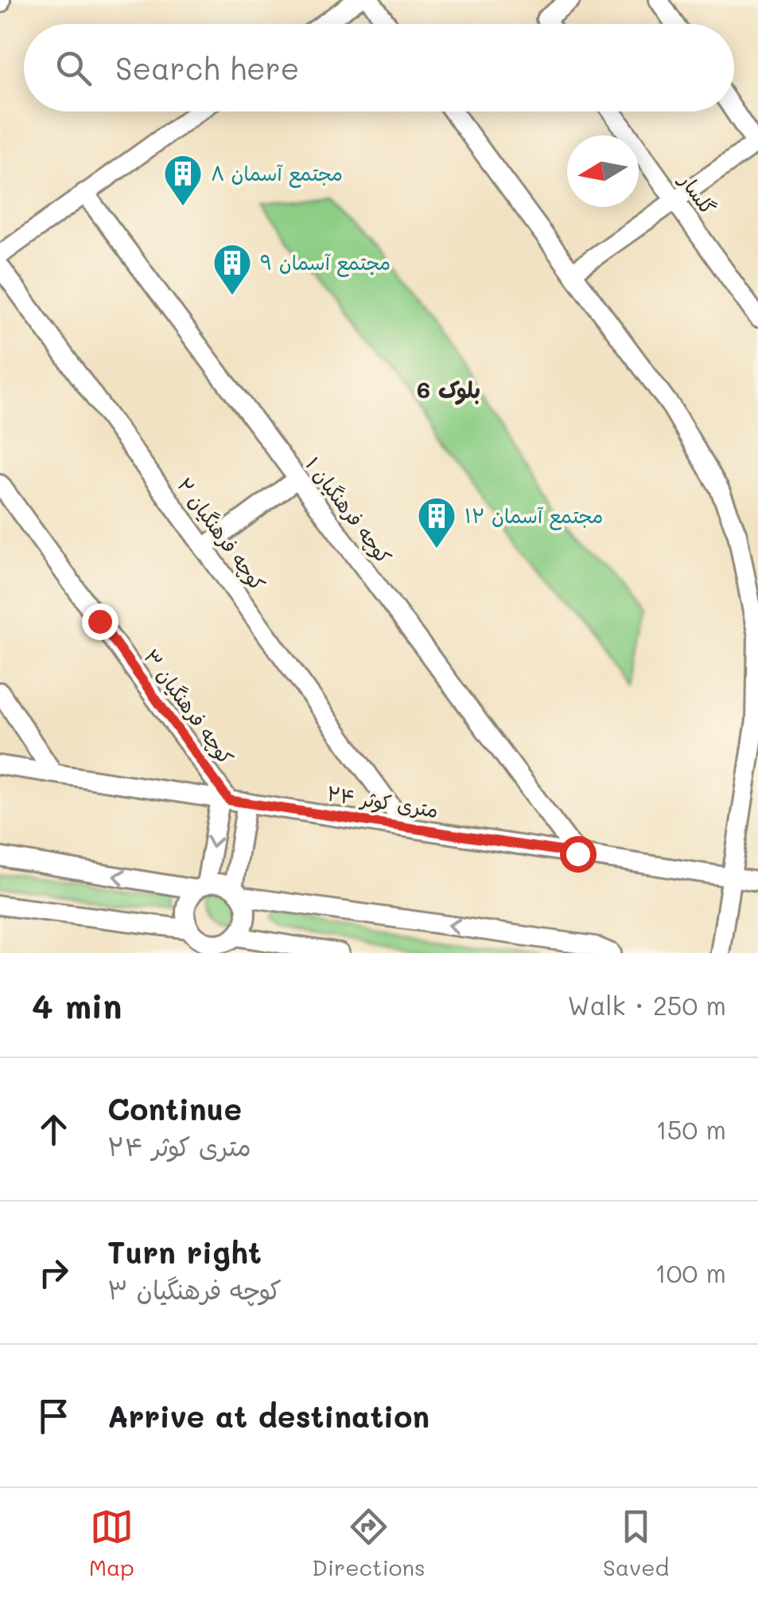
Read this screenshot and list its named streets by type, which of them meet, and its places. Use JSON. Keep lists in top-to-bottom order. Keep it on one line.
{"streets":{"street":["گلسار","کوچه فرهنگیان ۱","کوچه فرهنگیان ۲","کوچه فرهنگیان ۳","۲۴ متری کوثر"]},"crossings":[["کوچه فرهنگیان ۱","۲۴ متری کوثر"],["کوچه فرهنگیان ۲","۲۴ متری کوثر"],["کوچه فرهنگیان ۳","۲۴ متری کوثر"]],"districts":["بلوک 6"],"places":{"building":["مجتمع آسمان ۸","مجتمع آسمان ۹","مجتمع آسمان ۱۲"]},"north":"left","page":{"search":"Search here","heading":["4 min","Walk · 250 m"],"list":[["Continue","۲۴ متری کوثر","150 m"],["Turn right","کوچه فرهنگیان ۳","100 m"],"Arrive at destination"],"nav":["Map","Directions","Saved"]}}
